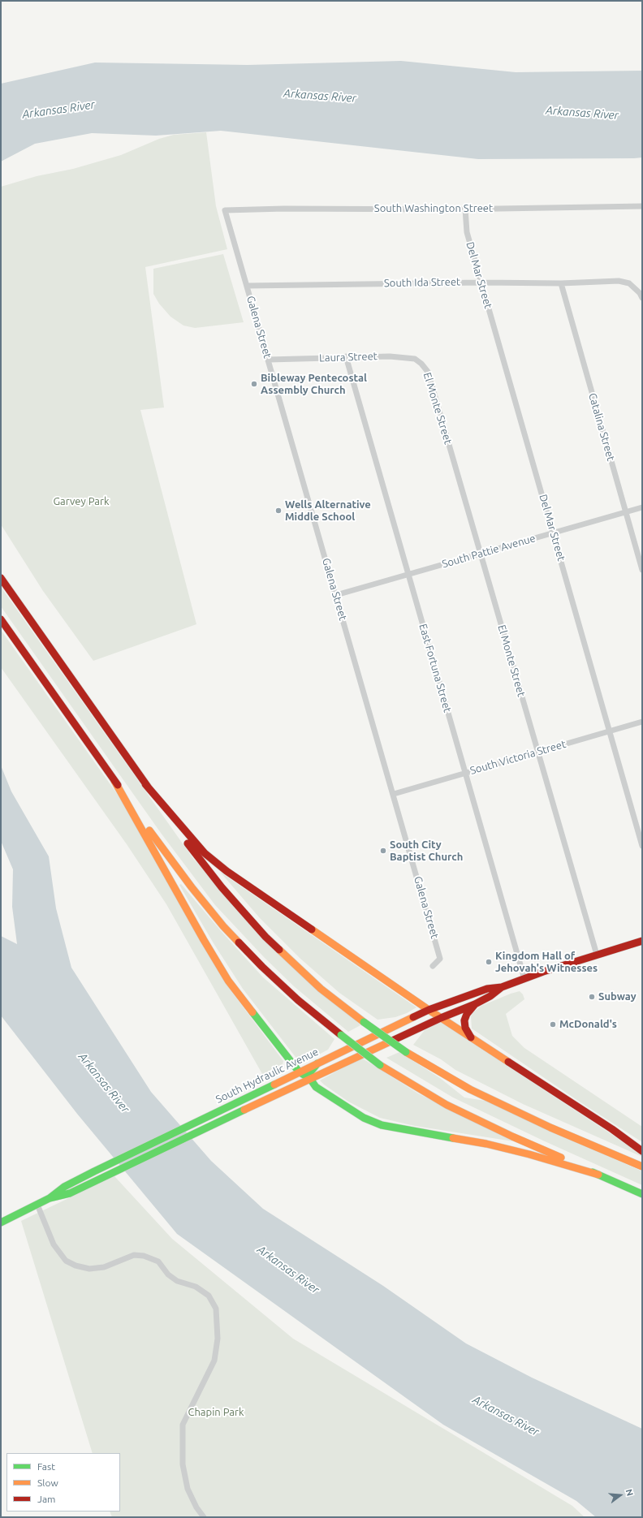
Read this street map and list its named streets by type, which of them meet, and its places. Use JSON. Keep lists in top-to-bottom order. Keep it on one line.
{"streets":{"main road":["South Hydraulic Avenue"],"street":["South Washington Street","Del Mar Street","South Ida Street","Galena Street","Laura Street","El Monte Street","Catalina Street","South Pattie Avenue","East Fortuna Street","South Victoria Street"]},"crossings":[["South Washington Street","Del Mar Street"],["South Washington Street","Galena Street"],["Del Mar Street","South Ida Street"],["Del Mar Street","South Pattie Avenue"],["Del Mar Street","South Victoria Street"],["South Ida Street","Galena Street"],["South Ida Street","Catalina Street"],["Galena Street","Laura Street"],["Galena Street","South Pattie Avenue"],["Galena Street","South Victoria Street"],["Laura Street","El Monte Street"],["Laura Street","East Fortuna Street"],["El Monte Street","South Pattie Avenue"],["El Monte Street","South Victoria Street"],["El Monte Street","South Hydraulic Avenue"],["Catalina Street","South Pattie Avenue"],["South Pattie Avenue","East Fortuna Street"],["East Fortuna Street","South Victoria Street"],["East Fortuna Street","South Hydraulic Avenue"]],"water":["Arkansas River"],"parks":["Garvey Park","Chapin Park"],"places":["Bibleway Pentecostal Assembly Church","Wells Alternative Middle School","South City Baptist Church","Kingdom Hall of Jehovah's Witnesses","Subway","McDonald's"],"legend":["Fast","Slow","Jam"],"north":"right"}
